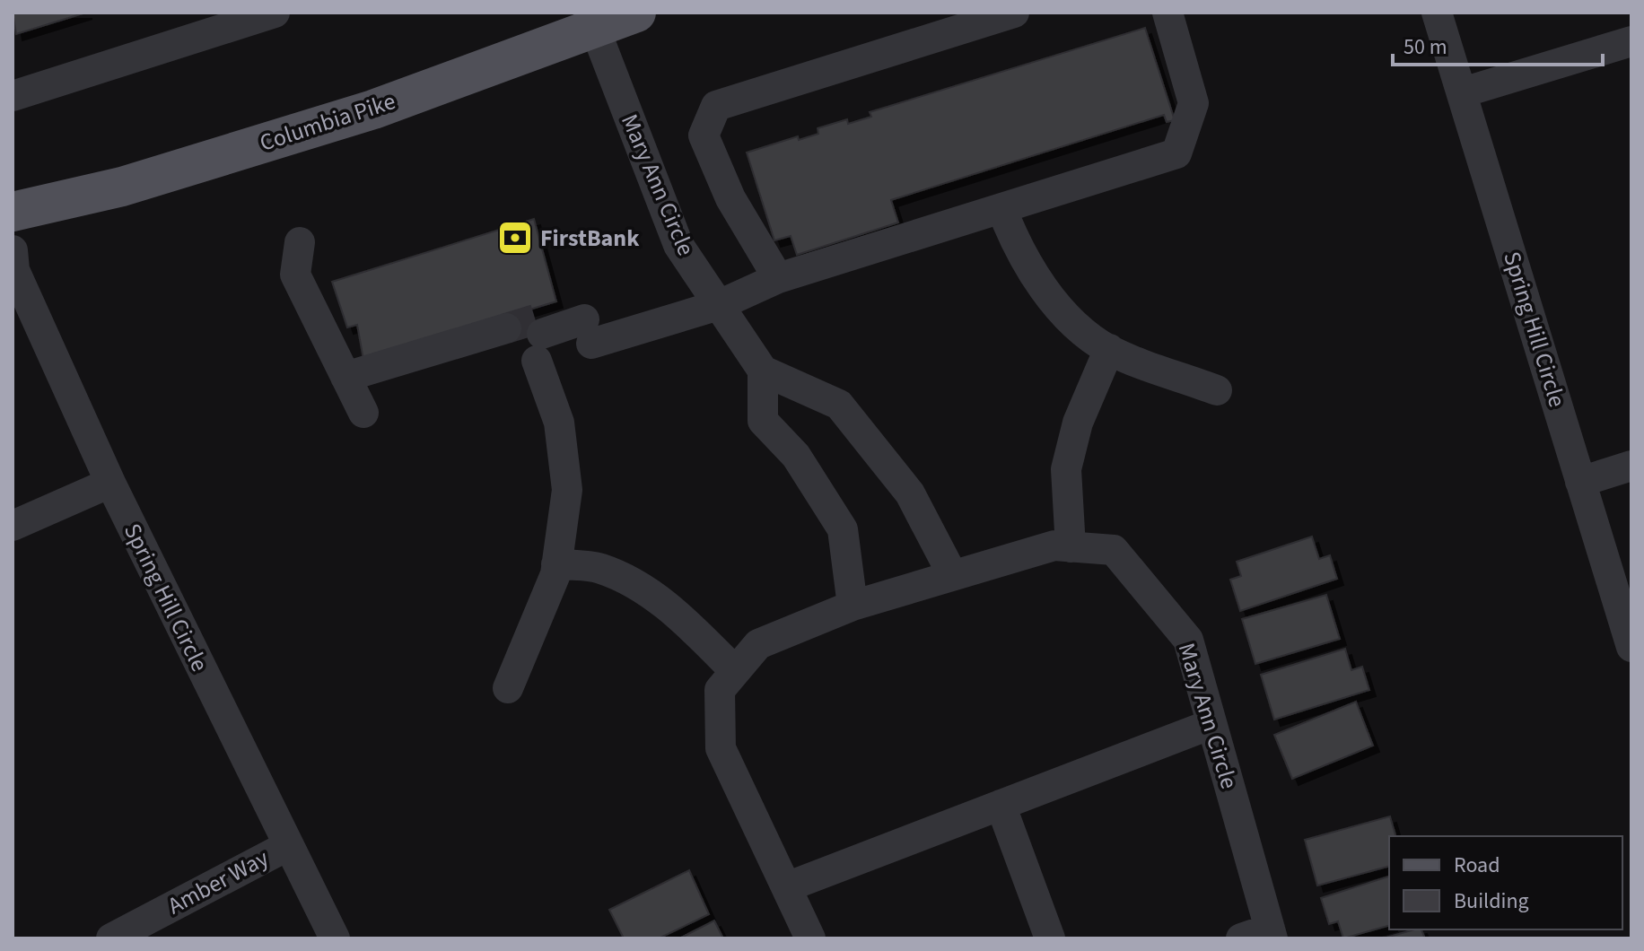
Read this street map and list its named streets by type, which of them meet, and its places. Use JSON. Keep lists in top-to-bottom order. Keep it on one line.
{"streets":{"main road":["Columbia Pike"],"street":["Mary Ann Circle","Spring Hill Circle","Amber Way"]},"crossings":[["Columbia Pike","Mary Ann Circle"],["Spring Hill Circle","Amber Way"]],"places":{"bank":["FirstBank"]},"legend":["Road","Building"],"scale_bar":"50 m"}
